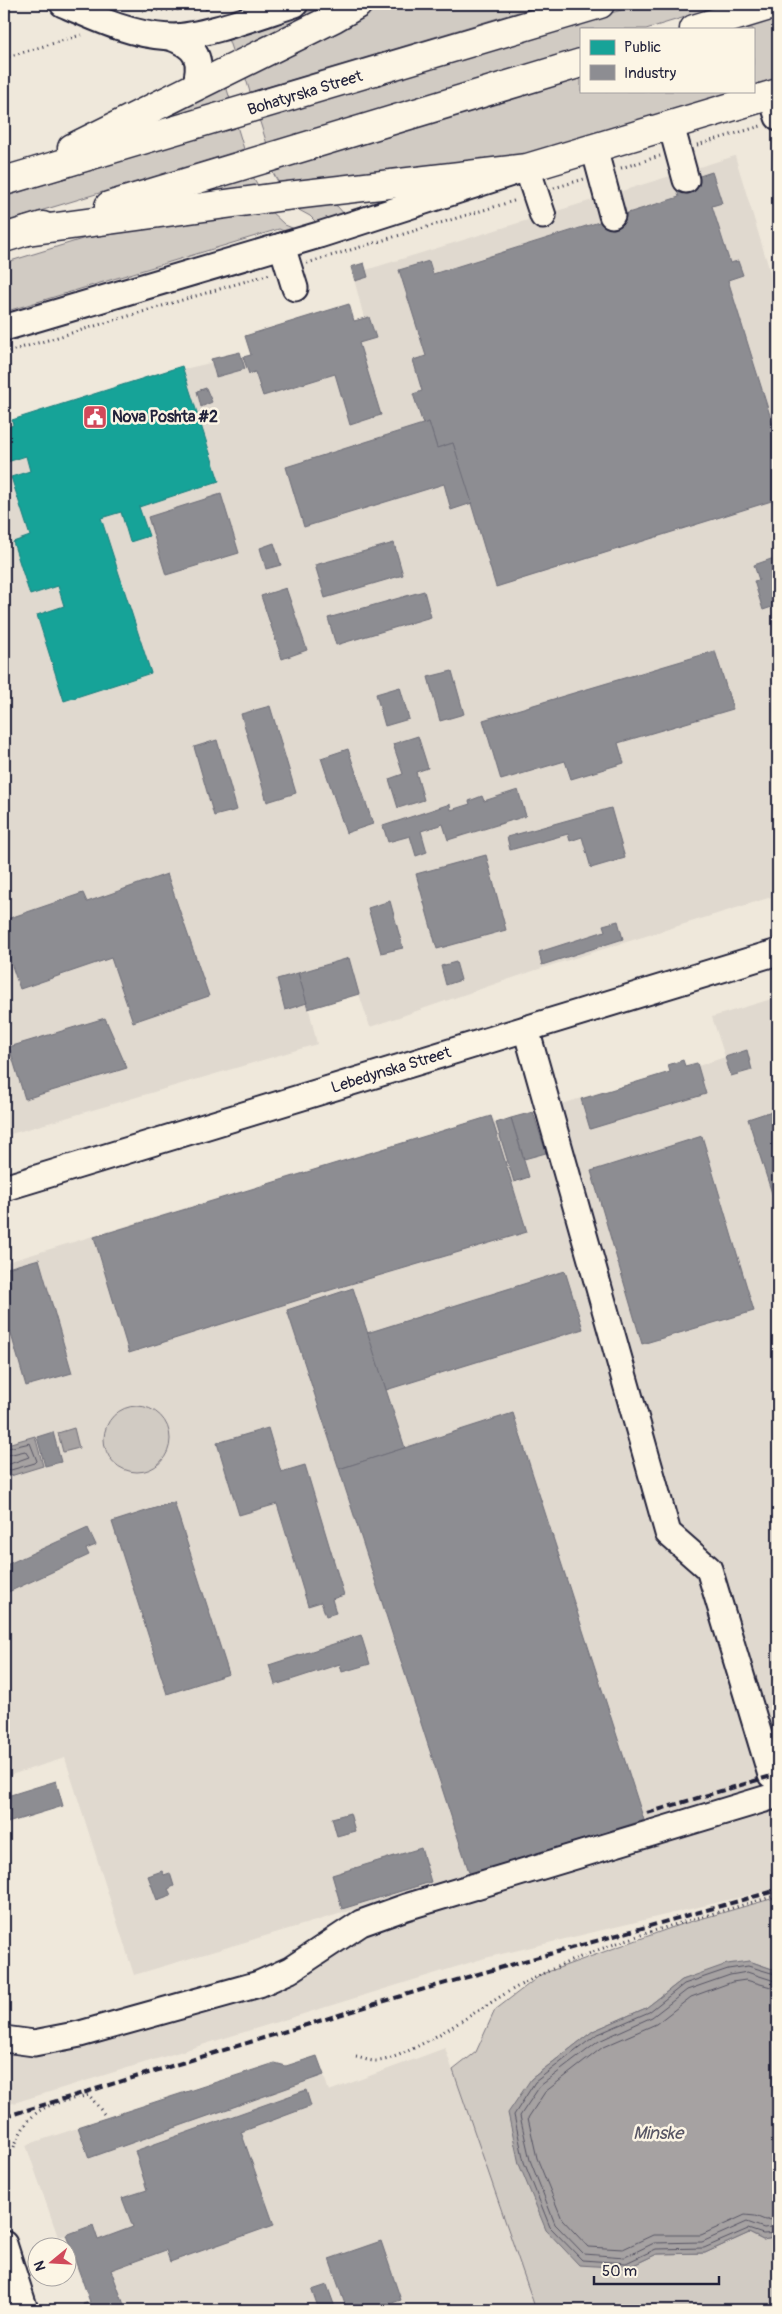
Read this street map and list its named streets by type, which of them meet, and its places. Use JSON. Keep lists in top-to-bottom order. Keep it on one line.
{"streets":{"main road":["Bohatyrska Street"],"street":["Lebedynska Street"]},"water":["Minske"],"places":{"public building":["Nova Poshta #2"]},"legend":["Public","Industry"],"scale_bar":"50 m","north":"left"}
